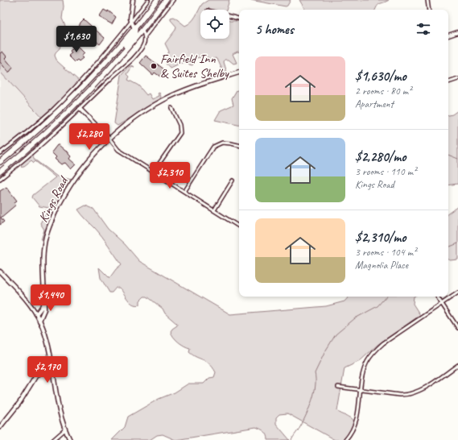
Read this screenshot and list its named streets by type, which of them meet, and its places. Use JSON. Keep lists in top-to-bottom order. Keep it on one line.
{"streets":{"street":["Kings Road"]},"places":["Fairfield Inn & Suites Shelby"],"page":{"heading":"5 homes","price":["$1,630","$2,280","$2,310","$1,440","$2,170"],"list":[{"name":"$1,630/mo","note":"2 rooms · 80 m² · Apartment"},{"name":"$2,280/mo","note":"3 rooms · 110 m² · Kings Road"},{"name":"$2,310/mo","note":"3 rooms · 104 m² · Magnolia Place"}]}}
